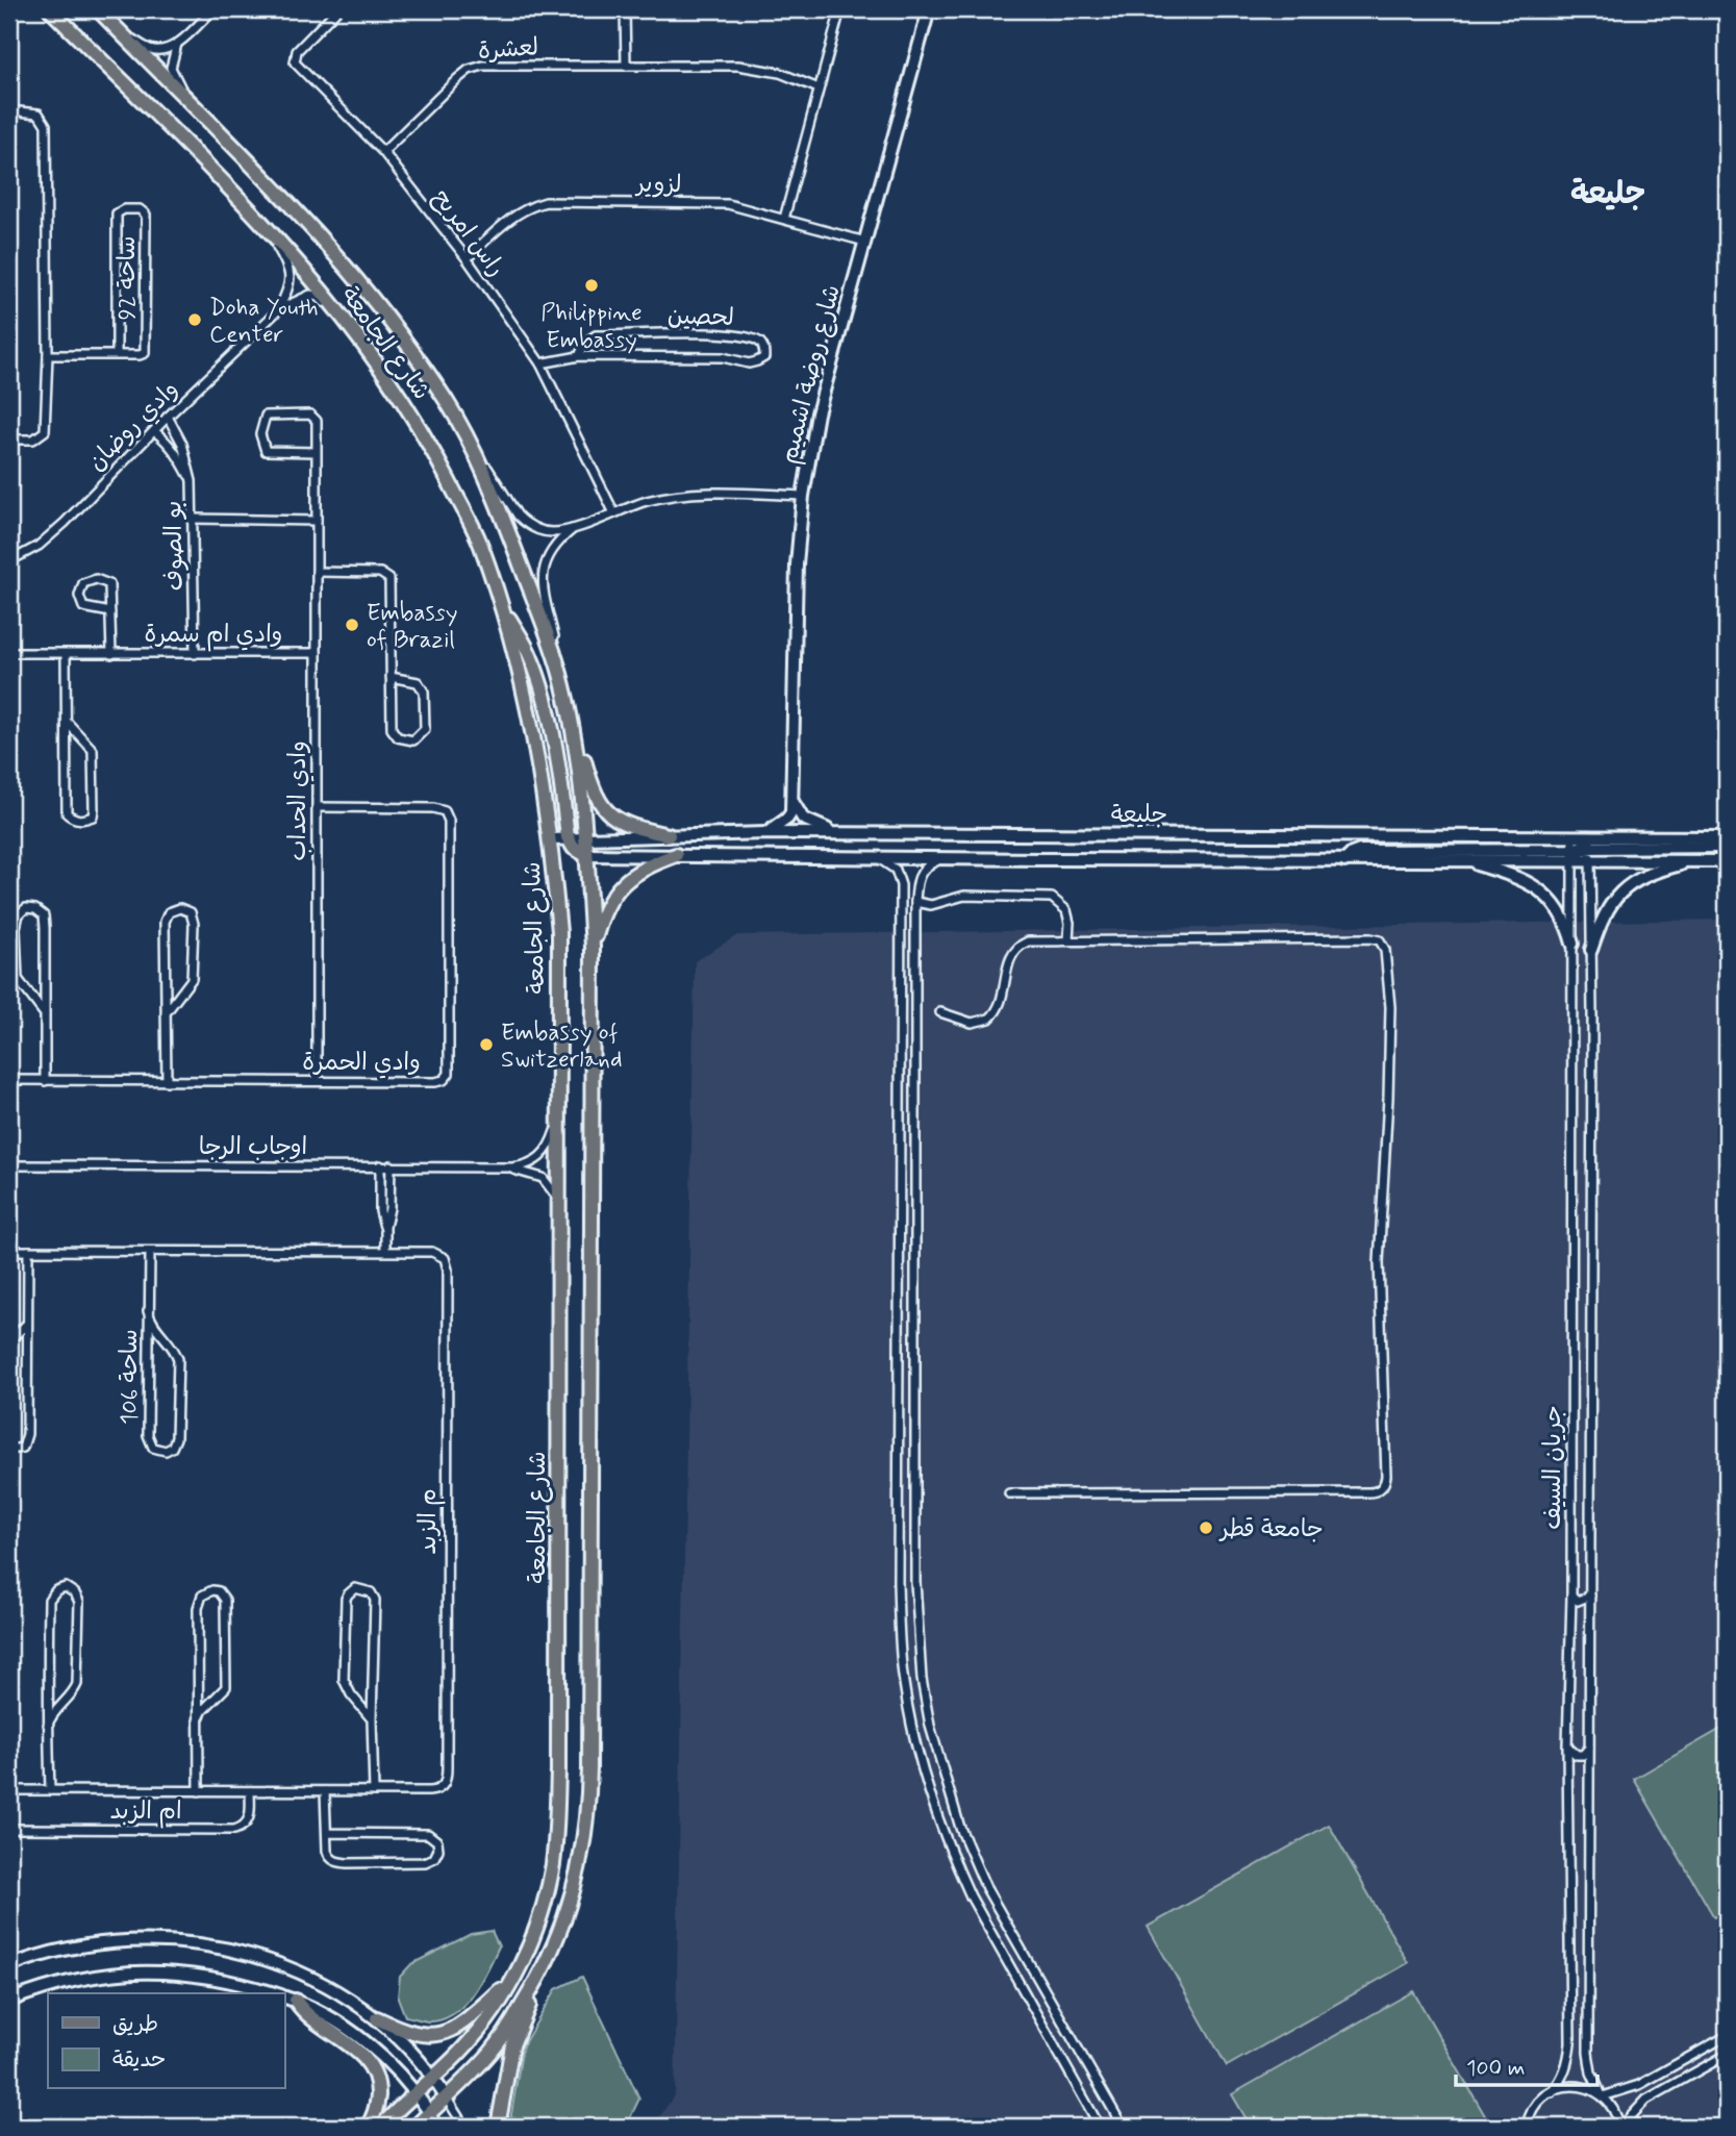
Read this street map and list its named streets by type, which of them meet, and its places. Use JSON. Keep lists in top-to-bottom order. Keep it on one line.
{"streets":{"main road":["شارع الجامعة","شارع روضة اشميم","جليعة"],"street":["لعشرة","لزوير","راس امريح","ساحة 92","لحصين","وادي روضان","بو الصوف","وادي ام سمرة","وادي الحداب","وادي الحمرة","اوجاب الرجا","ساحة 106","جريان السيف","م الزبد","ام الزبد"]},"crossings":[["لعشرة","راس امريح"],["لزوير","راس امريح"],["لزوير","شارع روضة اشميم"],["راس امريح","لحصين"],["شارع الجامعة","وادي روضان"],["شارع الجامعة","جليعة"],["شارع الجامعة","اوجاب الرجا"],["وادي روضان","بو الصوف"],["بو الصوف","وادي ام سمرة"],["وادي ام سمرة","وادي الحداب"],["وادي الحداب","وادي الحمرة"],["جليعة","جريان السيف"],["ساحة 106","م الزبد"],["م الزبد","ام الزبد"]],"districts":["جليعة"],"places":["Philippine Embassy","Doha Youth Center","Embassy of Brazil","Embassy of Switzerland","جامعة قطر"],"legend":["طريق","حديقة"],"scale_bar":"100 m"}
